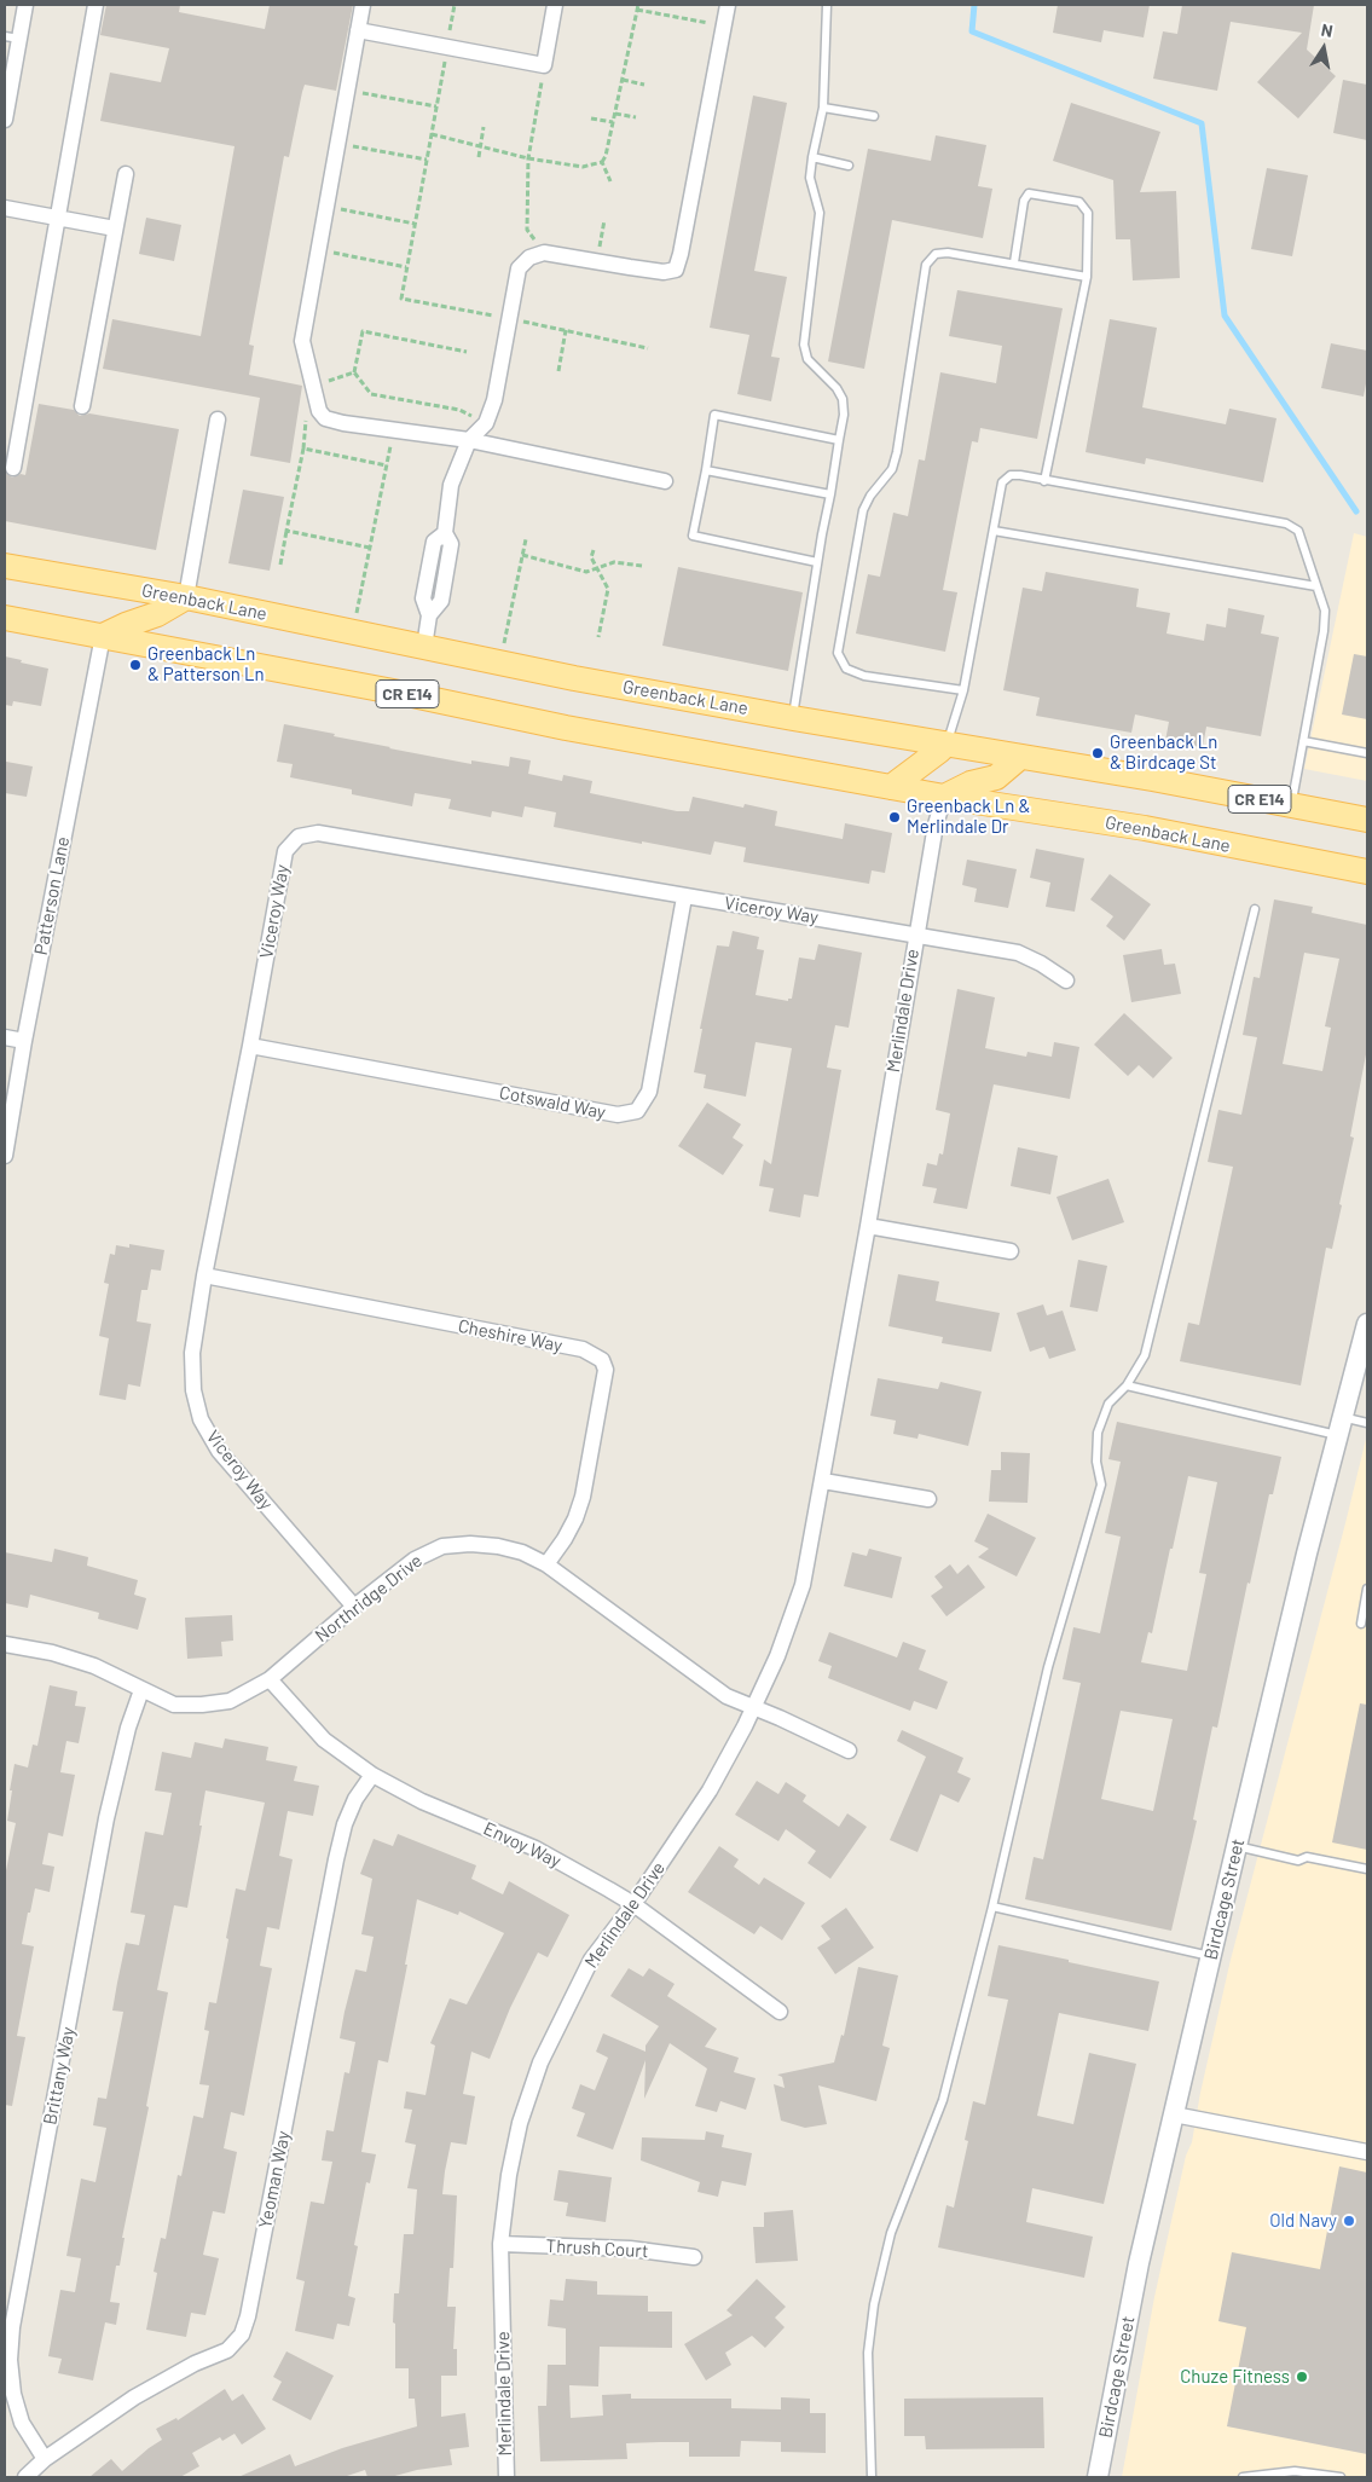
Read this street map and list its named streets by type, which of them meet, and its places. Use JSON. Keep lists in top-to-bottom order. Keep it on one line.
{"streets":{"main road":["Greenback Lane","CR E14"],"street":["Patterson Lane","Viceroy Way","Merlindale Drive","Cotswald Way","Cheshire Way","Northridge Drive","Envoy Way","Birdcage Street","Brittany Way","Yeoman Way","Thrush Court"]},"crossings":[["Greenback Lane","Patterson Lane"],["Greenback Lane","Merlindale Drive"],["Viceroy Way","Merlindale Drive"],["Viceroy Way","Cotswald Way"],["Viceroy Way","Cheshire Way"],["Viceroy Way","Northridge Drive"],["Merlindale Drive","Northridge Drive"],["Merlindale Drive","Envoy Way"],["Merlindale Drive","Thrush Court"],["Cheshire Way","Northridge Drive"],["Northridge Drive","Envoy Way"],["Northridge Drive","Brittany Way"],["Envoy Way","Yeoman Way"],["Brittany Way","Yeoman Way"]],"places":["Greenback Ln & Patterson Ln","Greenback Ln & Birdcage St","Greenback Ln & Merlindale Dr","Old Navy","Chuze Fitness"],"north":"top"}
